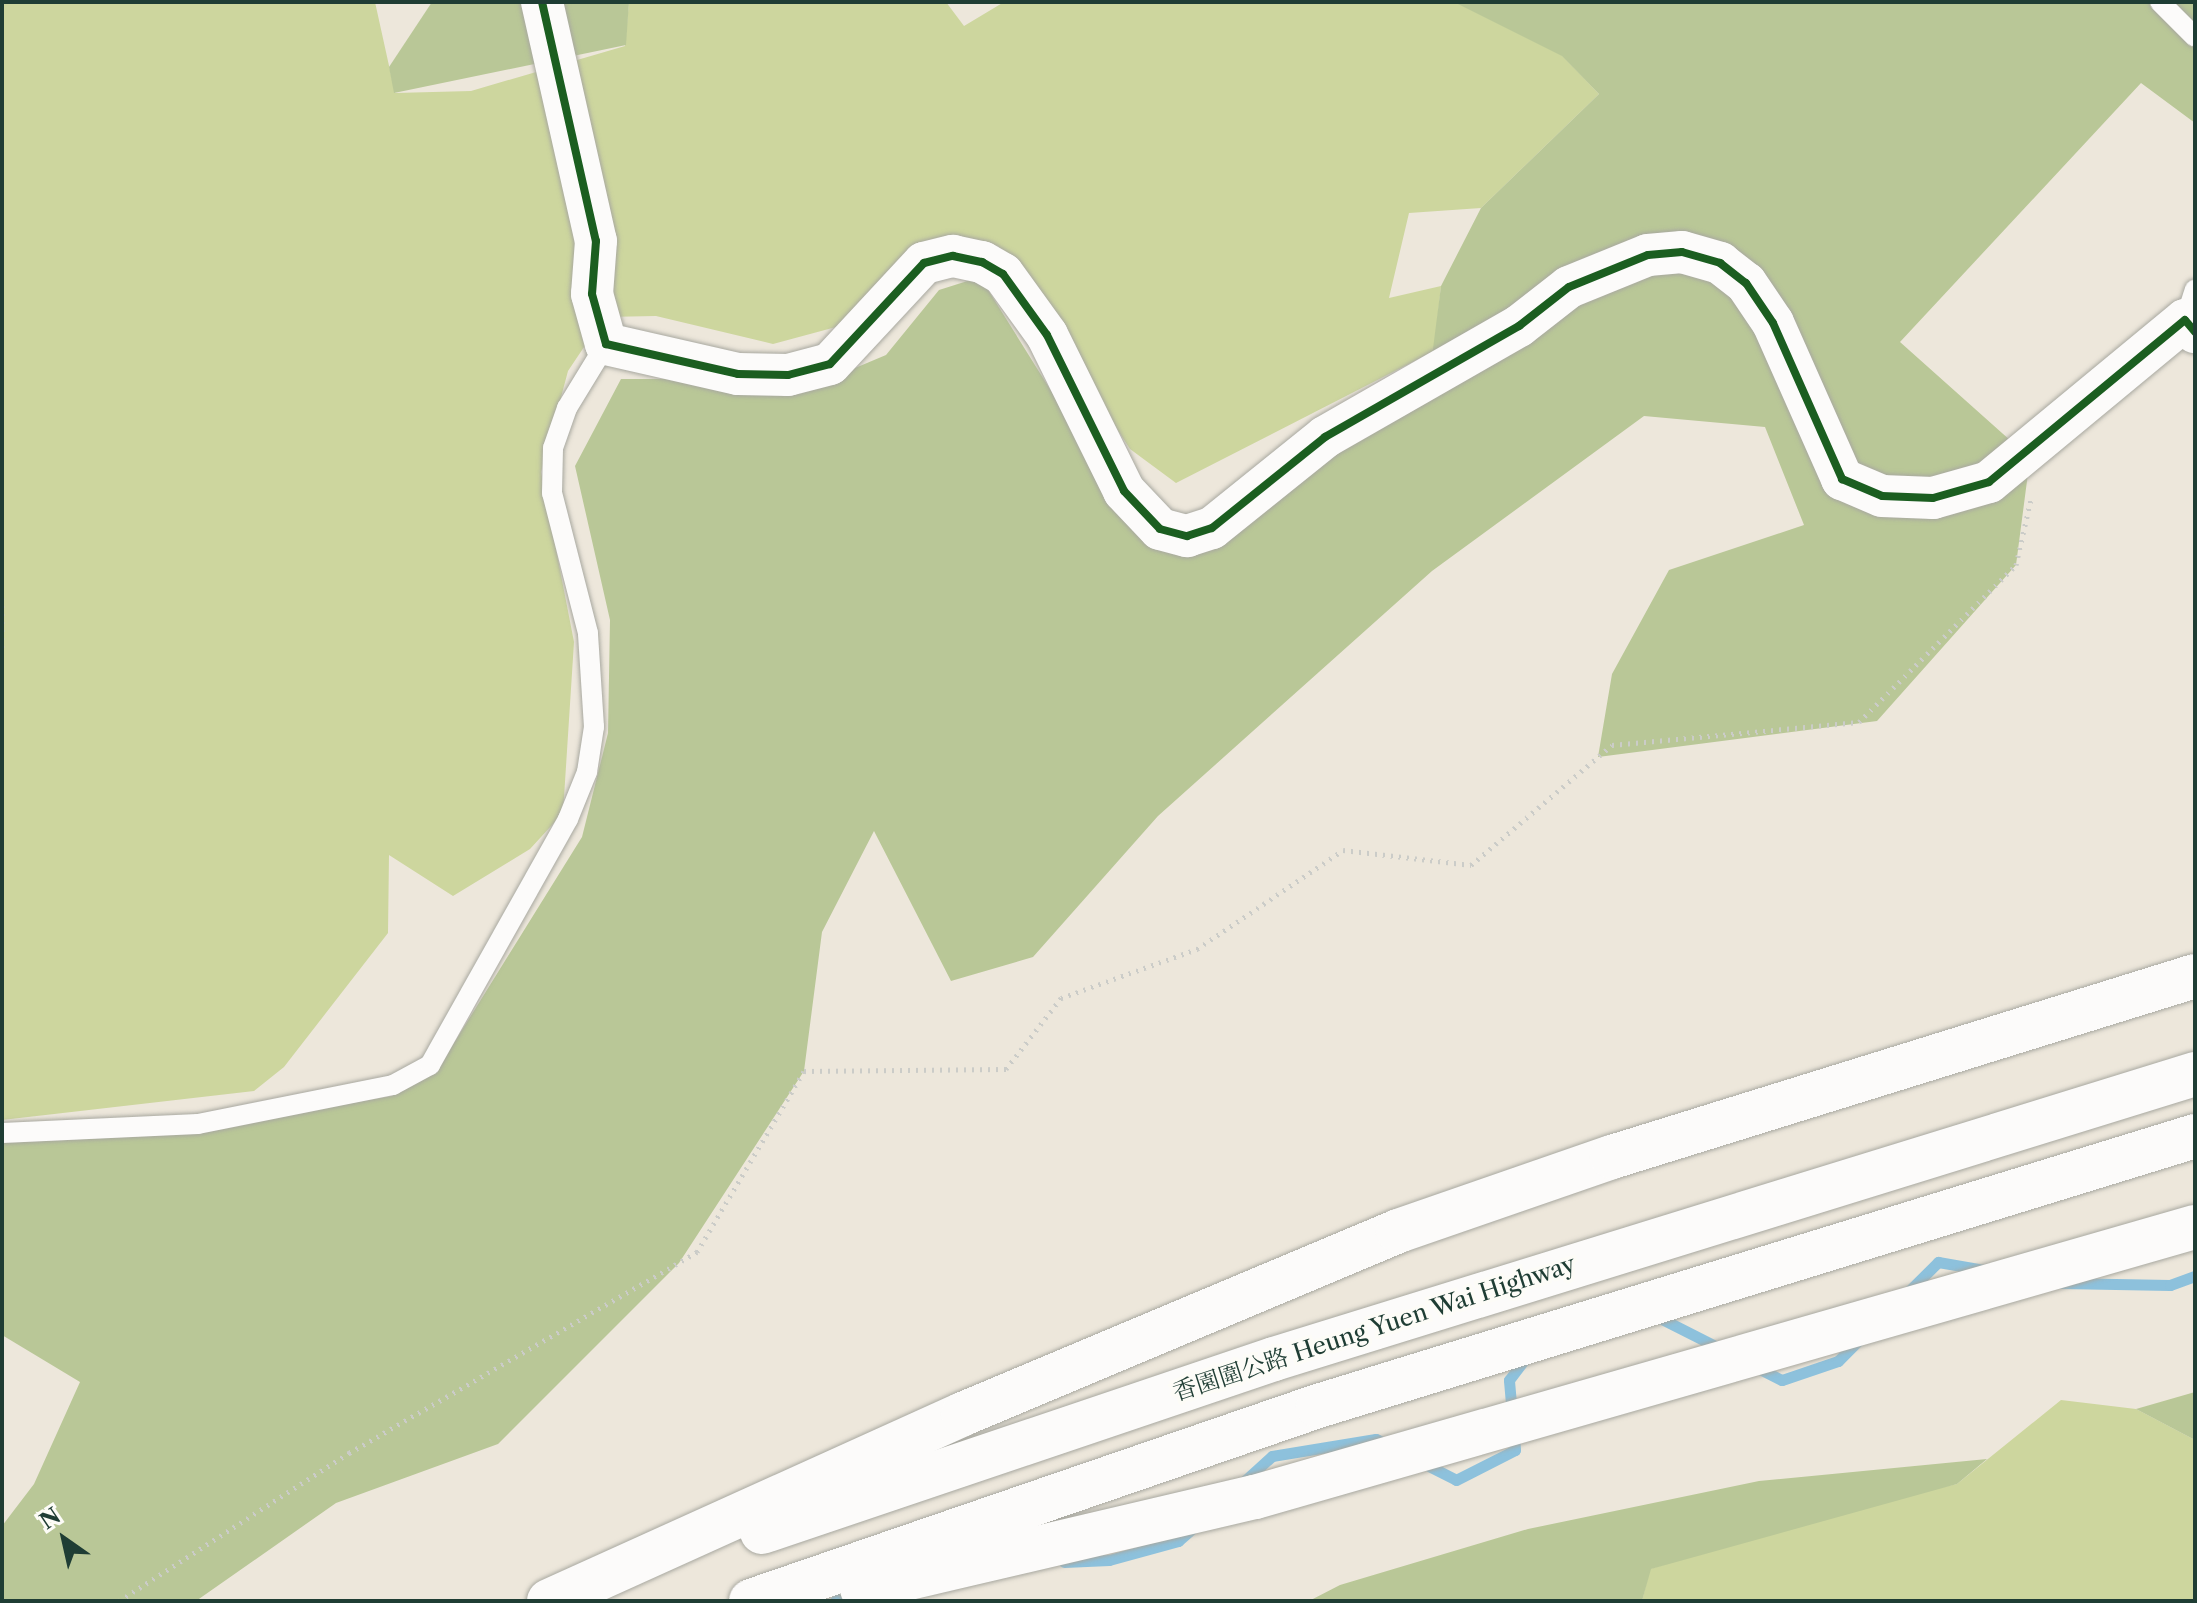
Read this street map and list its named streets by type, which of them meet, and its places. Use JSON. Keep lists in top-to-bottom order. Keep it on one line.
{"streets":{"highway":["香園圍公路 Heung Yuen Wai Highway"]},"north":"top left"}
